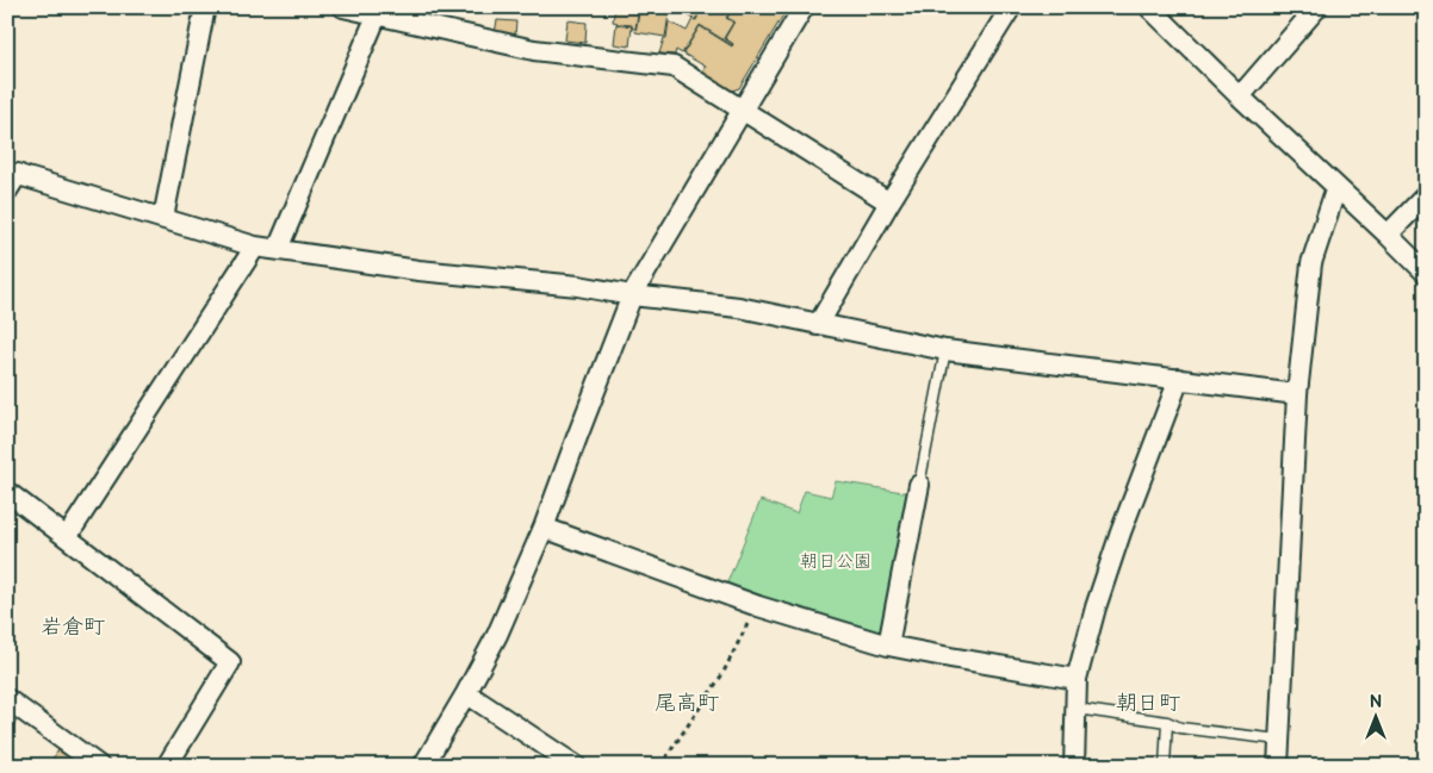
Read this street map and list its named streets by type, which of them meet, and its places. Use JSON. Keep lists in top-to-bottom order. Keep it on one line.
{"districts":["岩倉町","尾高町","朝日町"],"parks":["朝日公園"],"north":"top"}
